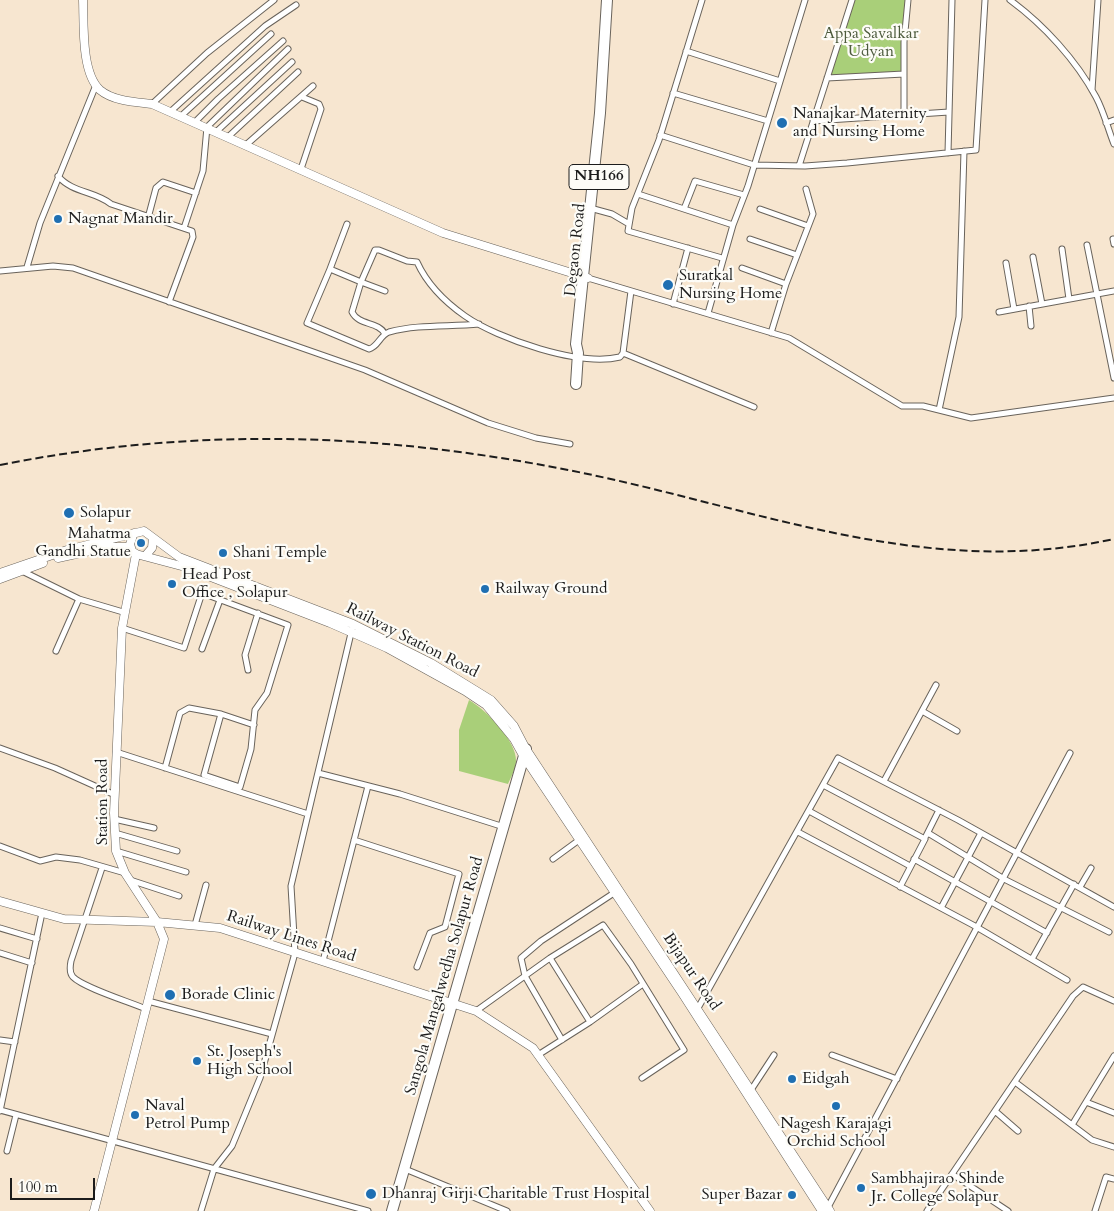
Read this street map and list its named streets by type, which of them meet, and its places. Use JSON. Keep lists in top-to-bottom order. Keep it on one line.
{"streets":{"highway":["NH166","Degaon Road","Sangola Mangalwedha Solapur Road"],"main road":["Railway Station Road","Station Road","Railway Lines Road","Bijapur Road"]},"crossings":[["Railway Station Road","Station Road"],["Railway Station Road","Bijapur Road"],["Railway Station Road","Sangola Mangalwedha Solapur Road"],["Station Road","Railway Lines Road"],["Railway Lines Road","Sangola Mangalwedha Solapur Road"],["Bijapur Road","Sangola Mangalwedha Solapur Road"]],"parks":["Appa Savalkar Udyan"],"places":["Nanajkar Maternity and Nursing Home","Nagnat Mandir","Suratkal Nursing Home","Solapur","Mahatma Gandhi Statue","Shani Temple","Head Post Office , Solapur","Railway Ground","Borade Clinic","St. Joseph's High School","Eidgah","Nagesh Karajagi Orchid School","Naval Petrol Pump","Sambhajirao Shinde Jr. College Solapur","Dhanraj Girji Charitable Trust Hospital","Super Bazar"],"scale_bar":"100 m"}
